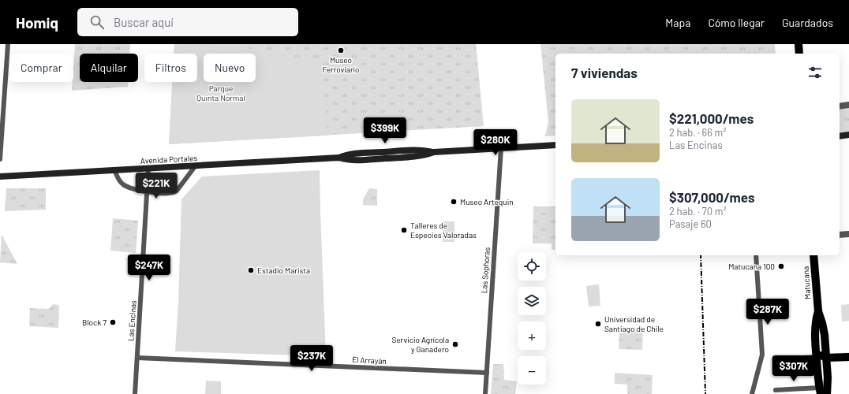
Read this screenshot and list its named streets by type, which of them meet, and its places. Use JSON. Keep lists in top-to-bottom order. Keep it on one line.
{"streets":{"main road":["Avenida Portales","Matucana"],"street":["Las Sophoras","Las Encinas","El Arrayán"]},"crossings":[["Avenida Portales","Las Sophoras"],["Avenida Portales","Las Encinas"],["Las Sophoras","El Arrayán"],["Las Encinas","El Arrayán"]],"parks":["Parque Quinta Normal"],"places":["Museo Ferroviario","Museo Artequin","Talleres de Especies Valoradas","Matucana 100","Estadio Marista","Block 7","Universidad de Santiago de Chile","Servicio Agrícola y Ganadero"],"page":{"header":"Homiq","search":"Buscar aquí","nav":["Mapa","Cómo llegar","Guardados"],"chip":["Comprar","Alquilar","Filtros","Nuevo"],"heading":"7 viviendas","list":[{"name":"$221,000/mes","note":"2 hab. · 66 m² · Las Encinas"},{"name":"$307,000/mes","note":"2 hab. · 70 m² · Pasaje 60"}],"price":["$399K","$280K","$221K","$247K","$287K","$237K","$307K"],"map_buttons":["+","−"]}}
